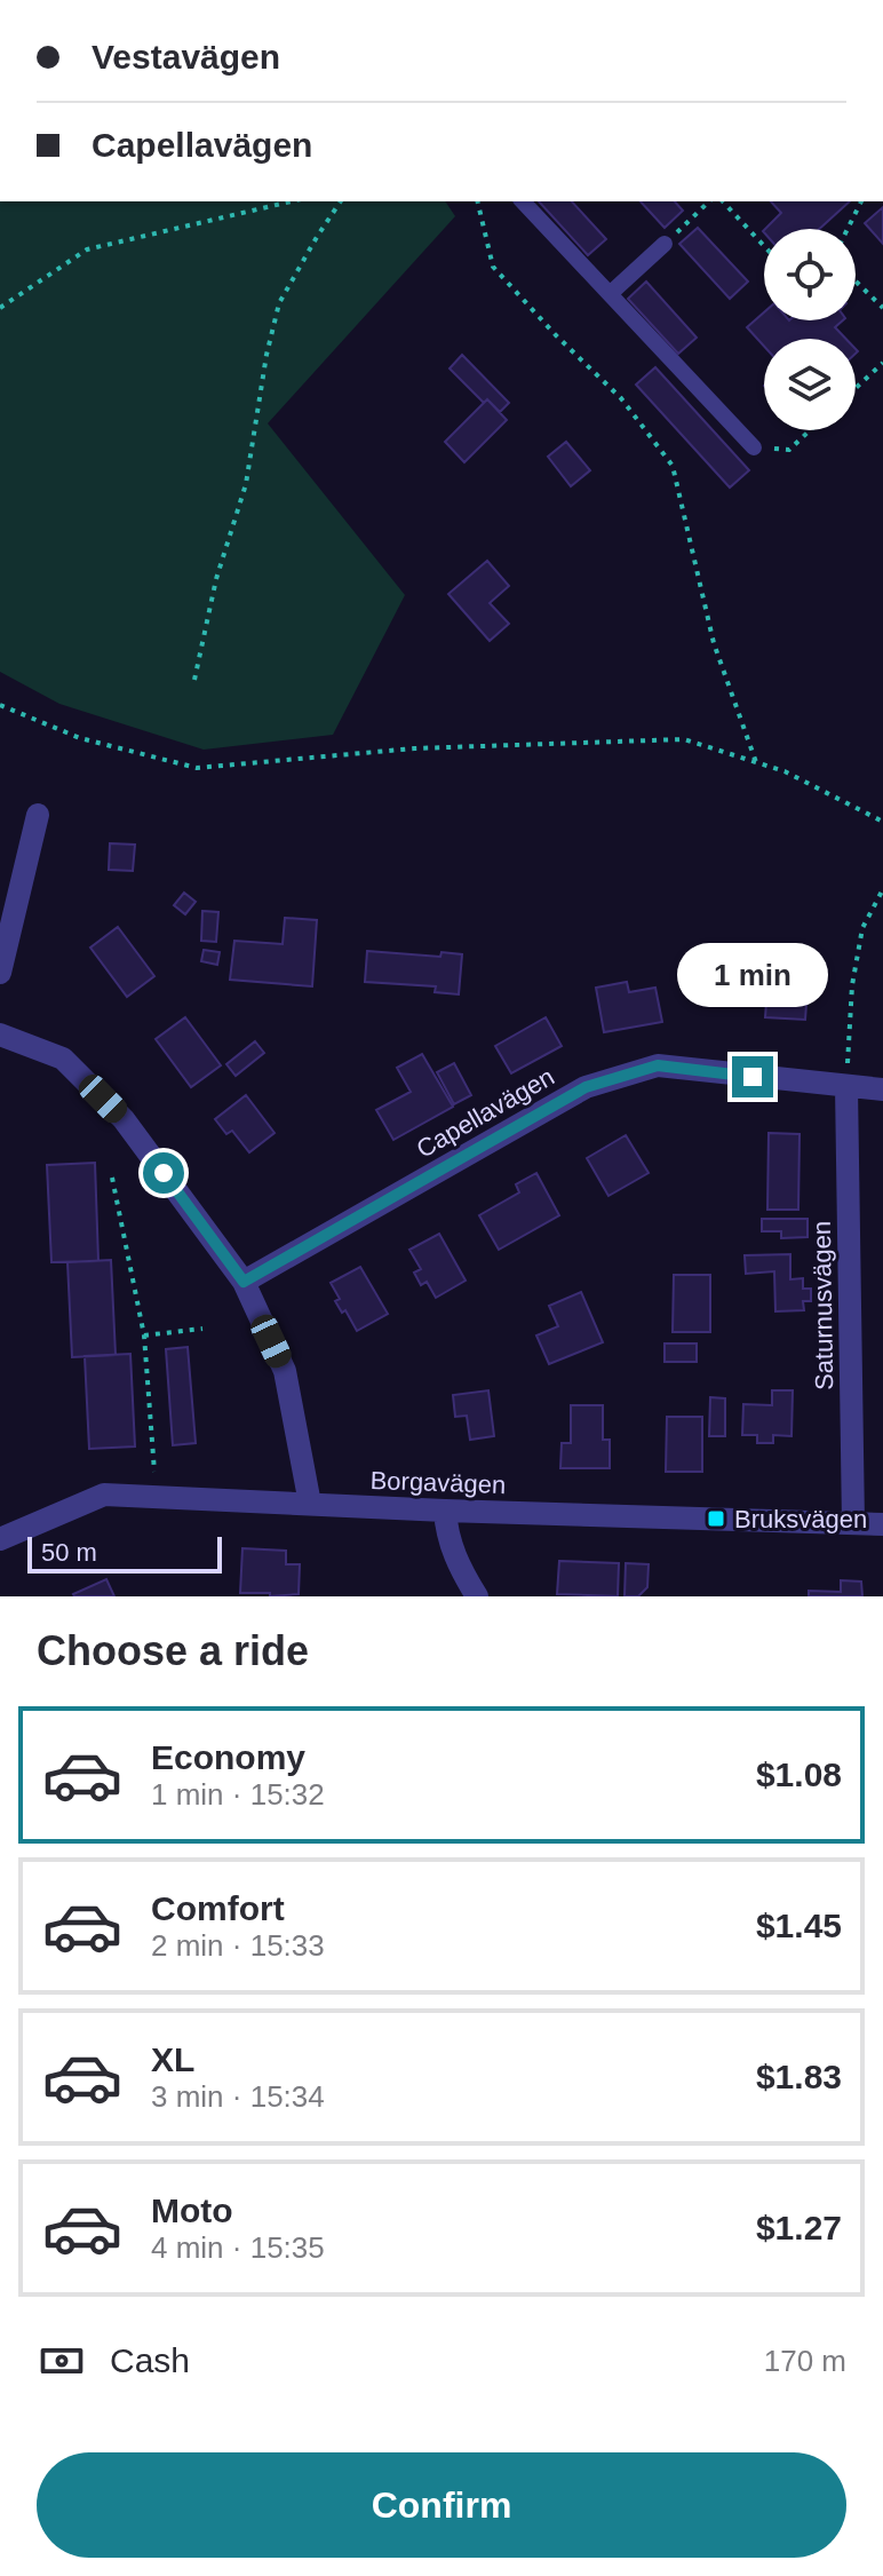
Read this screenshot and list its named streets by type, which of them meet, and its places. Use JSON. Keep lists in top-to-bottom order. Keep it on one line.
{"streets":{"street":["Capellavägen","Saturnusvägen","Borgavägen"]},"crossings":[["Capellavägen","Saturnusvägen"],["Saturnusvägen","Borgavägen"]],"places":{"transit":["Bruksvägen"]},"scale_bar":"50 m","page":{"banner":["Vestavägen","Capellavägen"],"bubble":"1 min","scale":"50 m","heading":"Choose a ride","list":[{"name":"Economy","note":"1 min · 15:32","value":"$1.08"},{"name":"Comfort","note":"2 min · 15:33","value":"$1.45"},{"name":"XL","note":"3 min · 15:34","value":"$1.83"},{"name":"Moto","note":"4 min · 15:35","value":"$1.27"}],"pay":["Cash","170 m"],"buttons":"Confirm"}}
